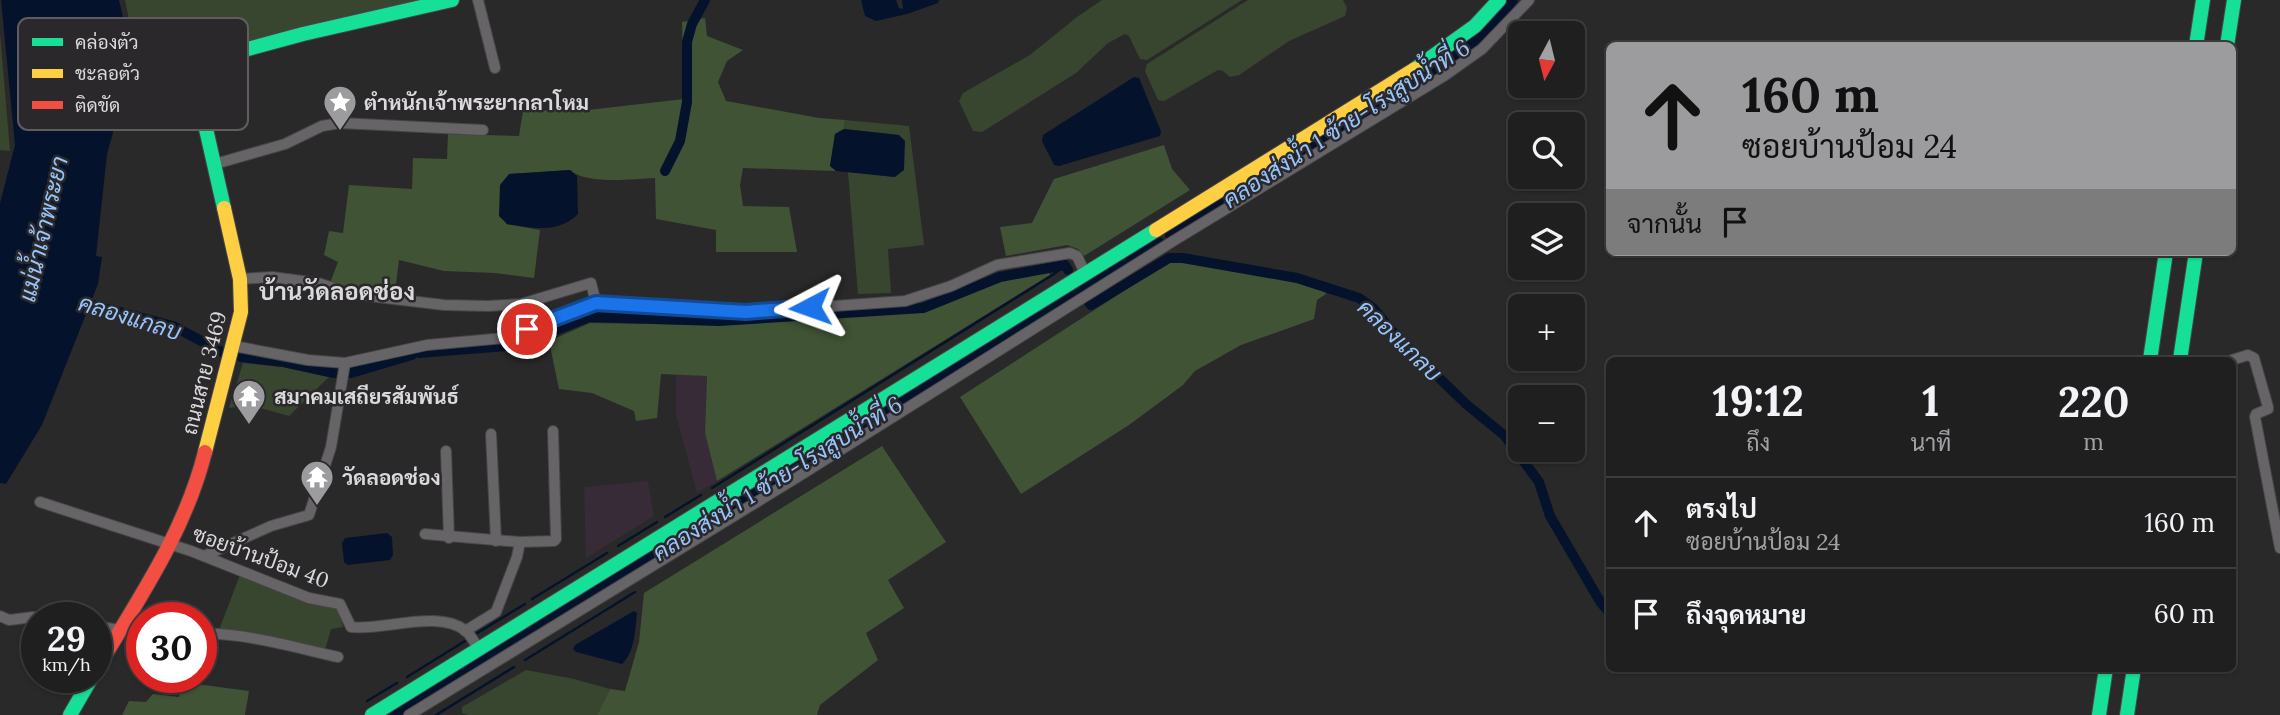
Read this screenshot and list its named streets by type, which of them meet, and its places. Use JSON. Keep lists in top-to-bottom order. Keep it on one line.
{"streets":{"main road":["ถนนสาย 3469"],"street":["ซอยบ้านป้อม 40"]},"crossings":[["ถนนสาย 3469","ซอยบ้านป้อม 40"]],"districts":["บ้านวัดลอดช่อง"],"water":["คลองส่งน้ำ 1 ซ้าย-โรงสูบน้ำที่ 6","แม่น้ำเจ้าพระยา","คลองแกลบ"],"places":{"place":["ตำหนักเจ้าพระยากลาโหม"],"temple":["สมาคมเสถียรสัมพันธ์","วัดลอดช่อง"]},"legend":["คล่องตัว","ชะลอตัว","ติดขัด"],"north":"bottom","page":{"map_buttons":["+","−"],"turn":["160 m","ซอยบ้านป้อม 24"],"then":"จากนั้น","eta":["19:12","ถึง","1","นาที","220","m"],"list":[{"name":"ตรงไป","note":"ซอยบ้านป้อม 24","value":"160 m"},{"name":"ถึงจุดหมาย","value":"60 m"}],"speed":"29 km/h","limit":"30"}}
